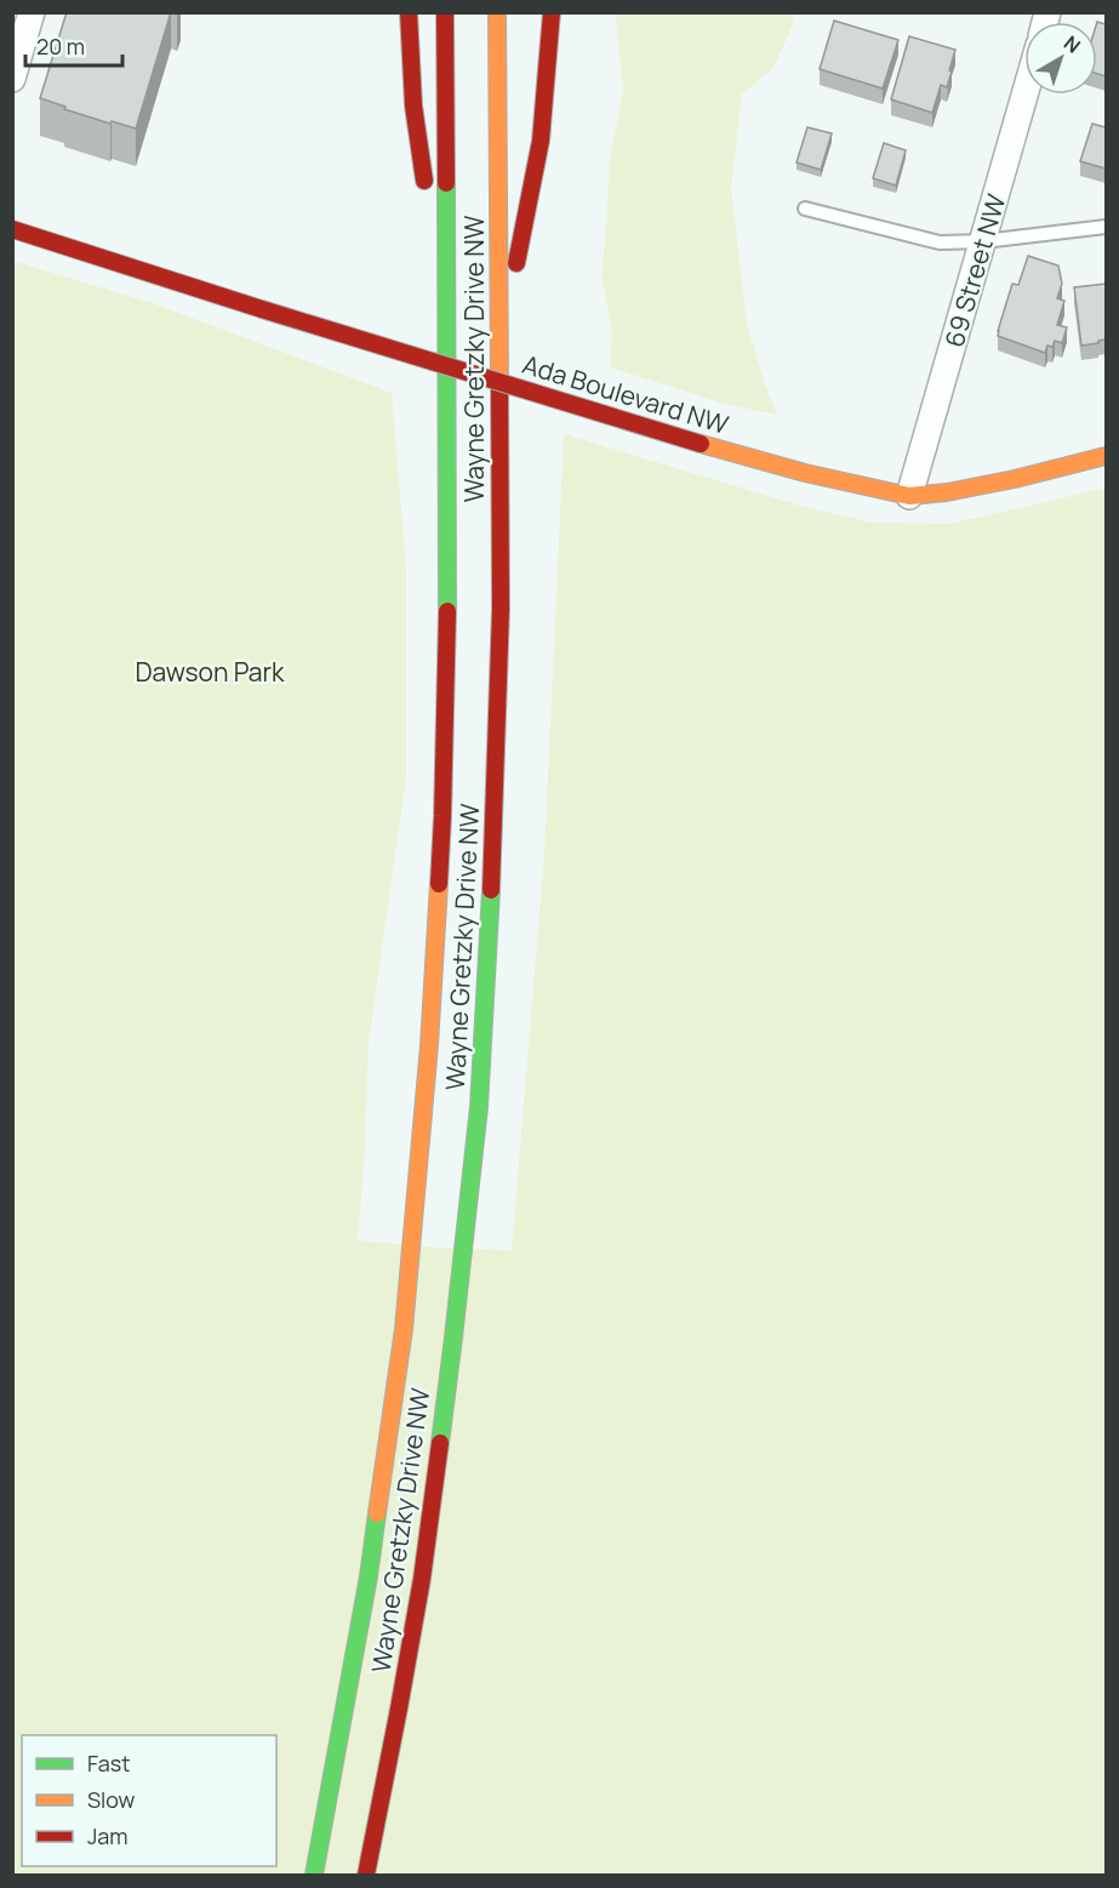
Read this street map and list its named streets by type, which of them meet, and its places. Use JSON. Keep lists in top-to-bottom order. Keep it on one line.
{"streets":{"main road":["Wayne Gretzky Drive NW","Ada Boulevard NW"],"street":["69 Street NW"]},"crossings":[["69 Street NW","Ada Boulevard NW"]],"parks":["Dawson Park"],"legend":["Fast","Slow","Jam"],"scale_bar":"20 m","north":"top right"}
